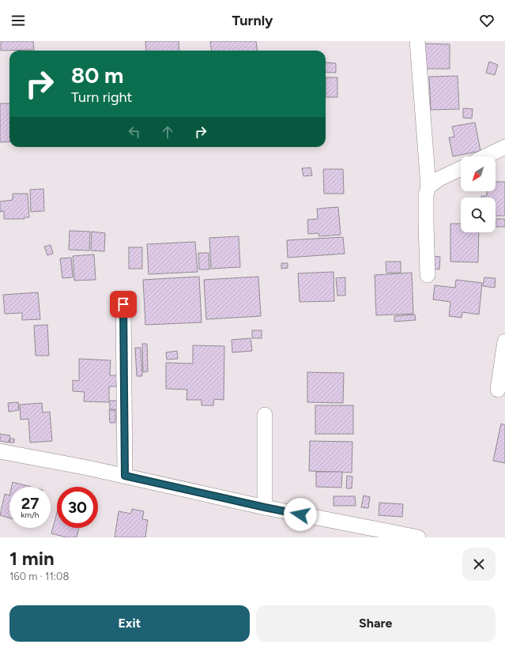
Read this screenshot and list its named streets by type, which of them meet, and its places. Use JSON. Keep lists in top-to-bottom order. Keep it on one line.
{"north":"bottom left","page":{"header":"Turnly","turn":["80 m","Turn right"],"speed":"27 km/h","limit":"30","heading":["1 min","160 m · 11:08"],"buttons":["Exit","Share"]}}
